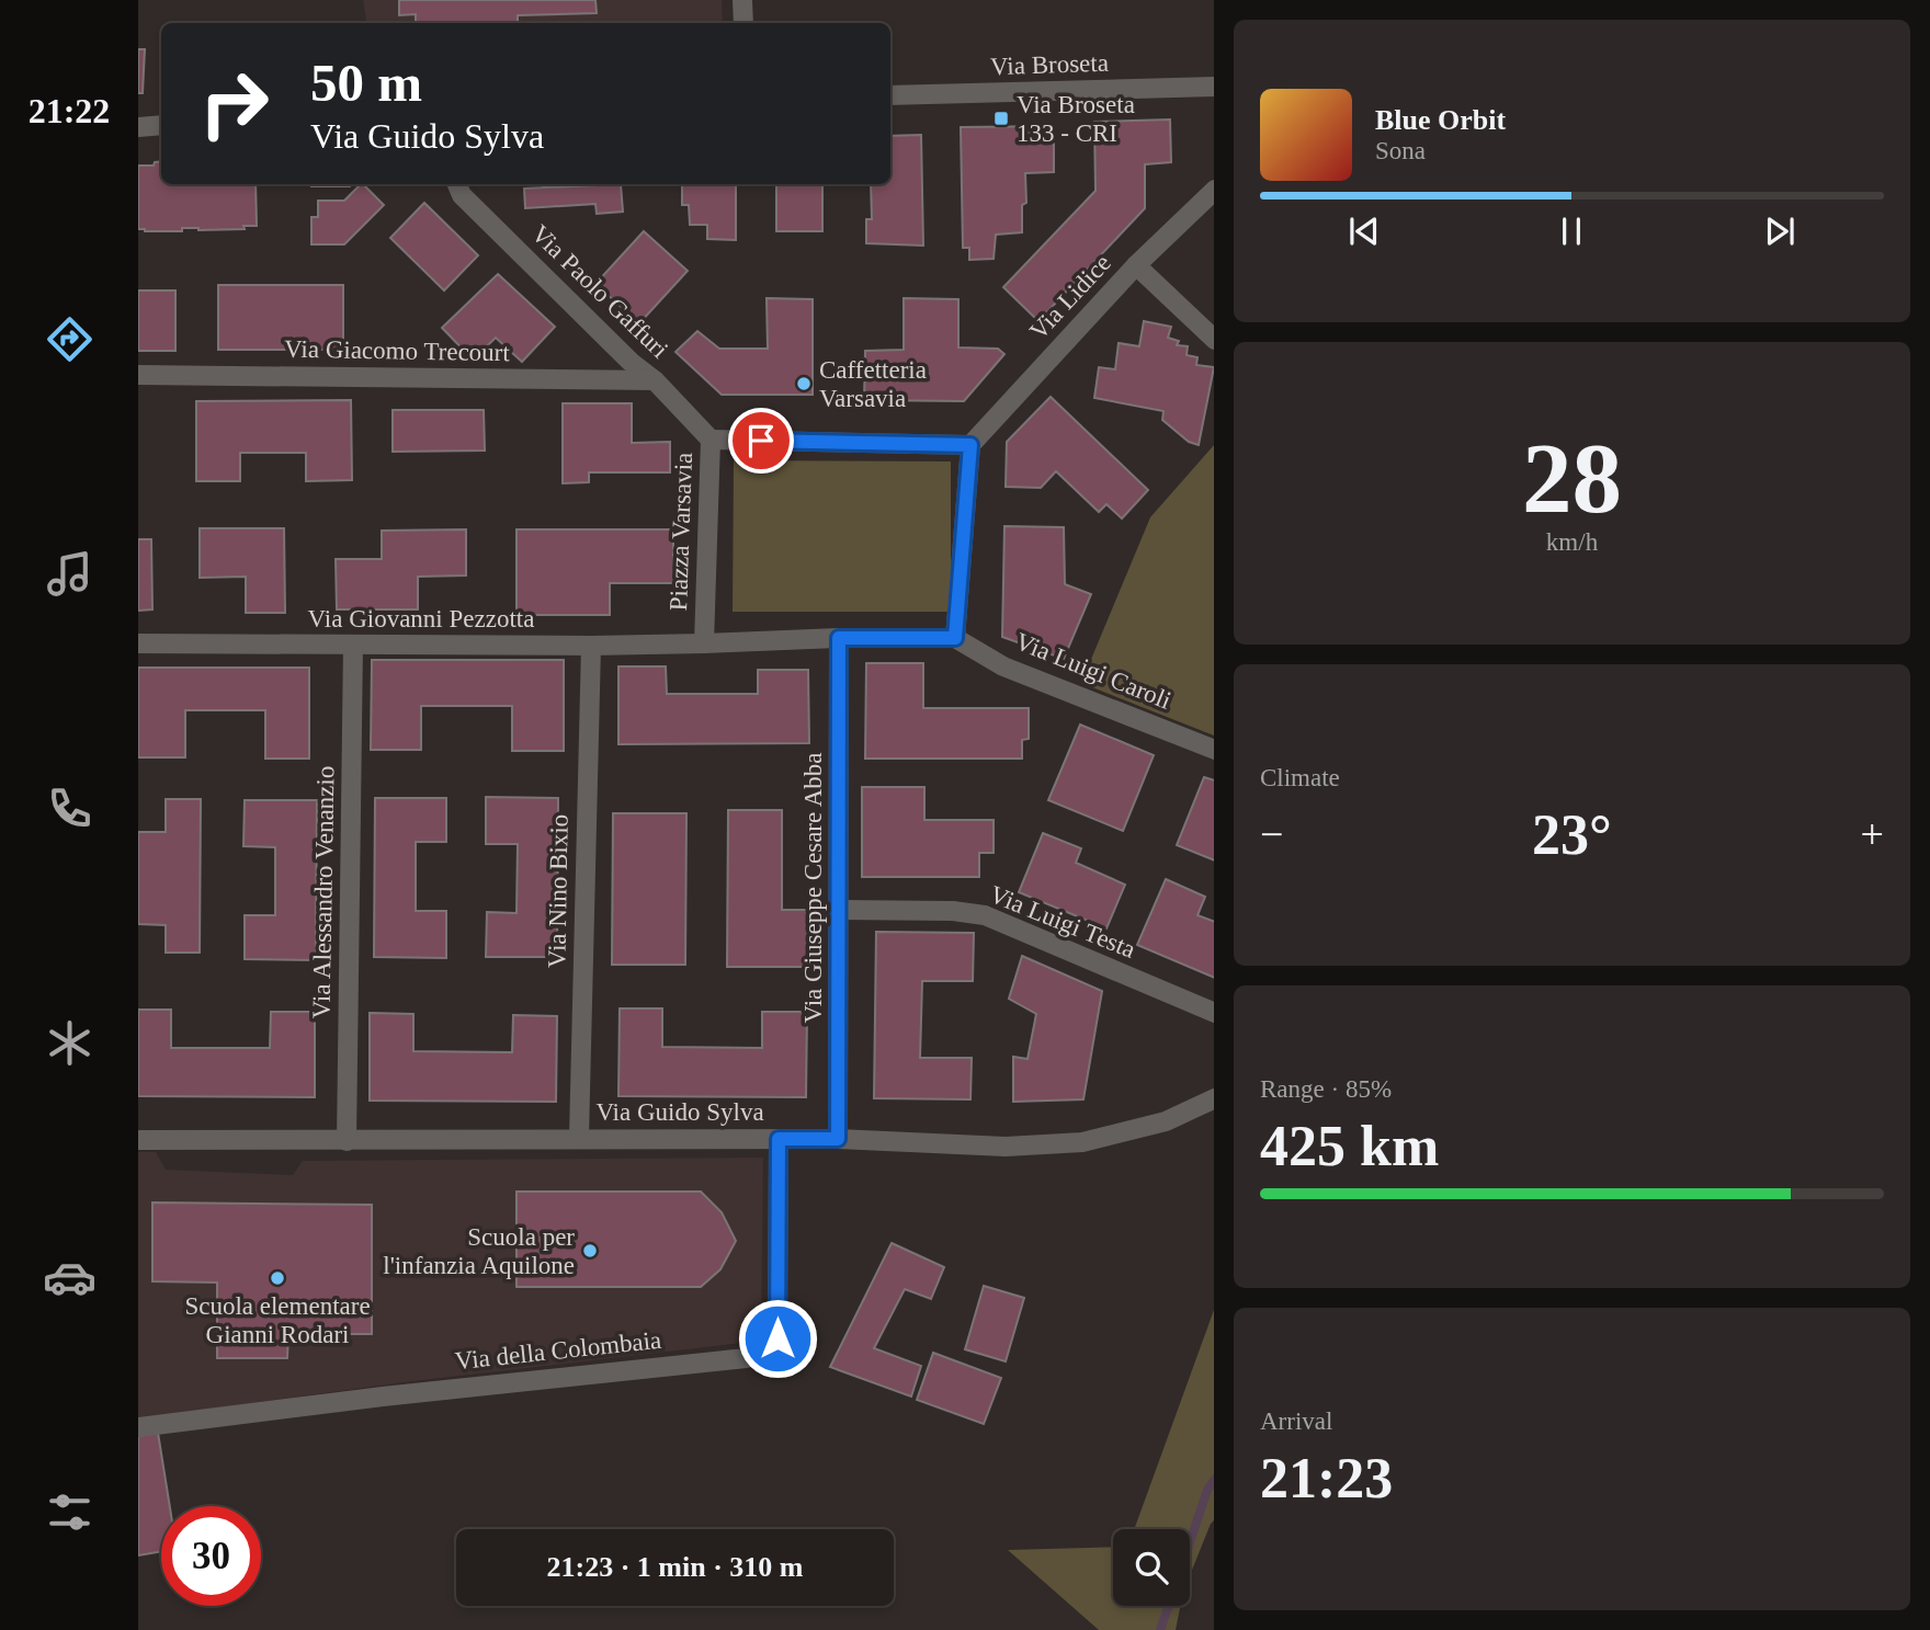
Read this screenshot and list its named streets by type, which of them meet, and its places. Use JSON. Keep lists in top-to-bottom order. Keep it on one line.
{"streets":{"street":["Via Broseta","Via Paolo Gaffuri","Via Lidice","Via Giacomo Trecourt","Piazza Varsavia","Via Giovanni Pezzotta","Via Luigi Caroli","Via Giuseppe Cesare Abba","Via Nino Bixio","Via Alessandro Venanzio","Via Luigi Testa","Via Guido Sylva","Via della Colombaia"]},"crossings":[["Via Paolo Gaffuri","Via Giacomo Trecourt"],["Via Paolo Gaffuri","Piazza Varsavia"],["Via Lidice","Piazza Varsavia"],["Piazza Varsavia","Via Giovanni Pezzotta"],["Piazza Varsavia","Via Luigi Caroli"],["Piazza Varsavia","Via Giuseppe Cesare Abba"],["Via Giovanni Pezzotta","Via Nino Bixio"],["Via Giovanni Pezzotta","Via Alessandro Venanzio"],["Via Giuseppe Cesare Abba","Via Luigi Testa"],["Via Giuseppe Cesare Abba","Via Guido Sylva"],["Via Nino Bixio","Via Guido Sylva"],["Via Alessandro Venanzio","Via Guido Sylva"],["Via Guido Sylva","Via della Colombaia"]],"places":{"transit":["Via Broseta 133 - CRI"],"other":["Caffetteria Varsavia","Scuola per l'infanzia Aquilone","Scuola elementare Gianni Rodari"]},"page":{"tabs":"21:22","turn":["50 m","Via Guido Sylva"],"song":["Blue Orbit","Sona"],"tile":[["28","km/h"],"Climate",["Range · 85%","425 km"],["Arrival","21:23"]],"heat":["−","23°","+"],"limit":"30","trip":"21:23 · 1 min · 310 m"}}
